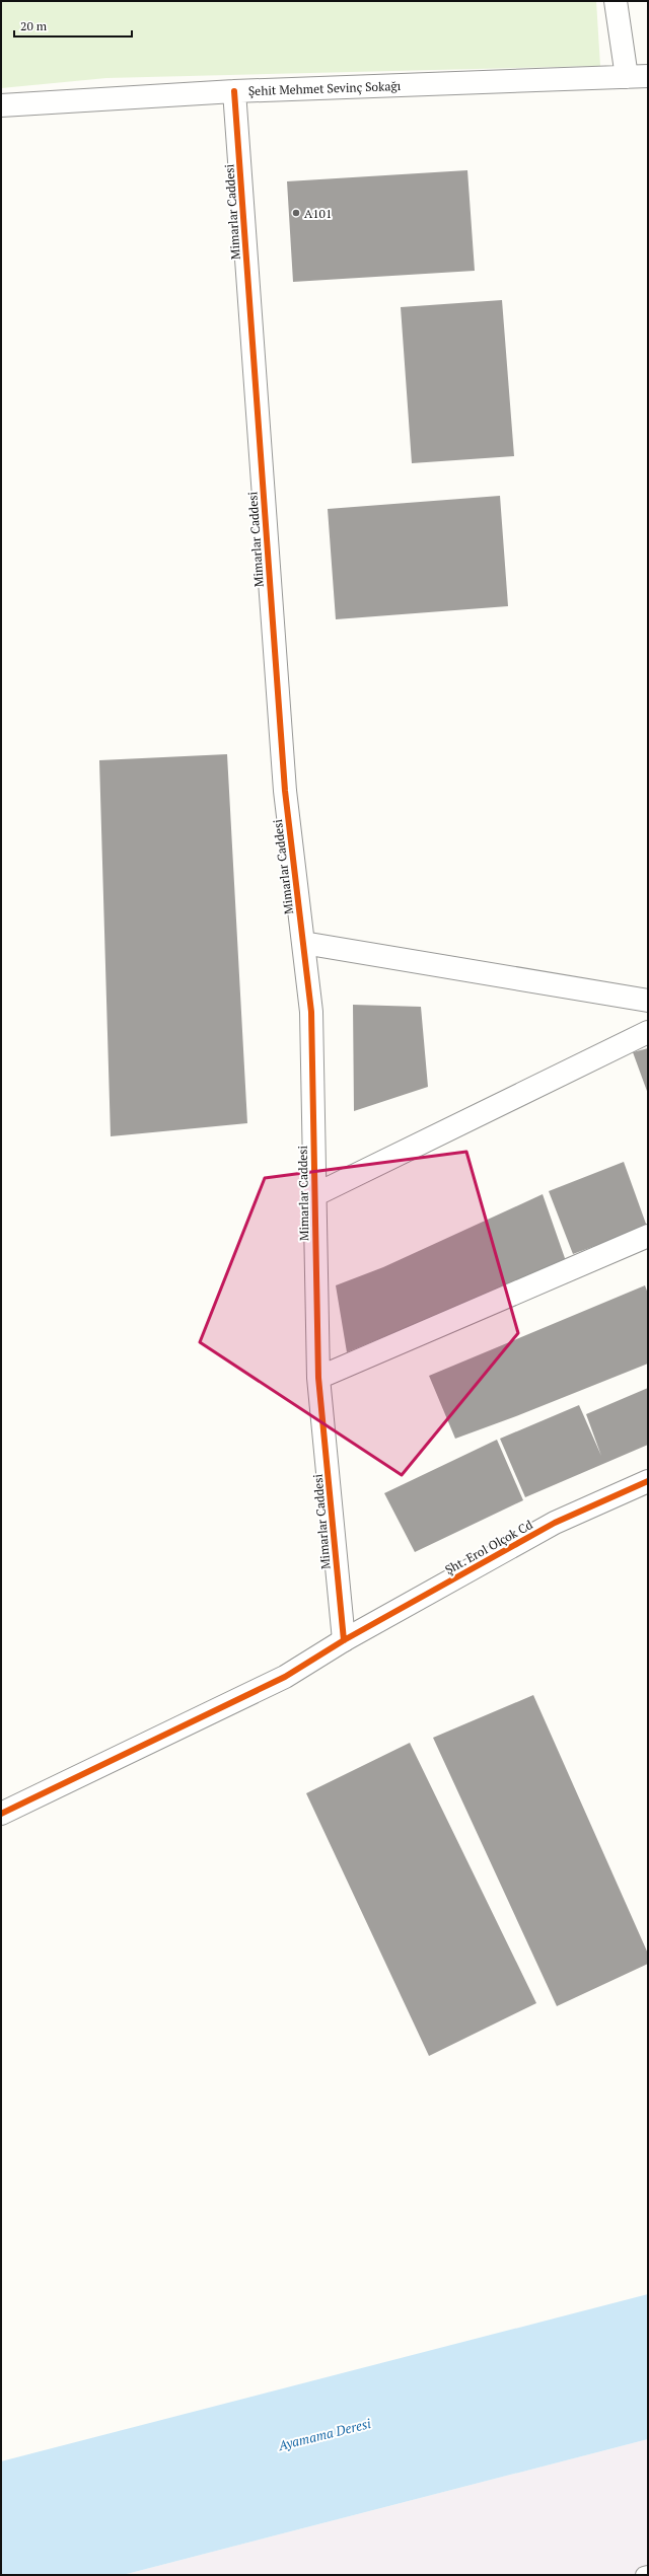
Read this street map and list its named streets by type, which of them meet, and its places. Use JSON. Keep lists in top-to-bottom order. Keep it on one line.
{"streets":{"street":["Şehit Mehmet Sevinç Sokağı","Mimarlar Caddesi","Şht. Erol Olçok Cd"]},"crossings":[["Şehit Mehmet Sevinç Sokağı","Mimarlar Caddesi"],["Mimarlar Caddesi","Şht. Erol Olçok Cd"]],"water":["Ayamama Deresi"],"places":["A101"],"scale_bar":"20 m"}
